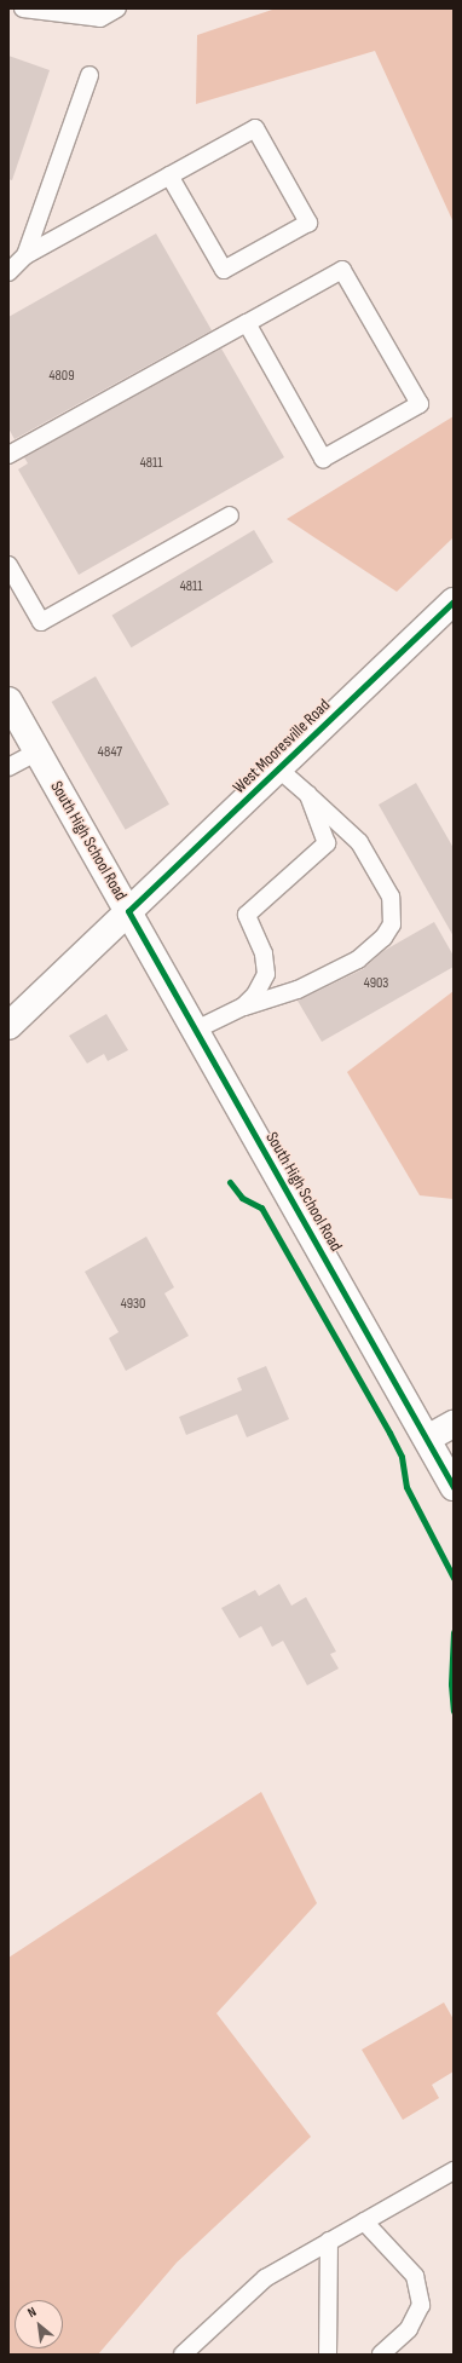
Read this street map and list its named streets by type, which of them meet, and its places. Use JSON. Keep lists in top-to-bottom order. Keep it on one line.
{"streets":{"main road":["West Mooresville Road","South High School Road"]},"crossings":[["West Mooresville Road","South High School Road"]],"house_numbers":["4809","4811","4811","4847","4903","4930"],"north":"top left"}
